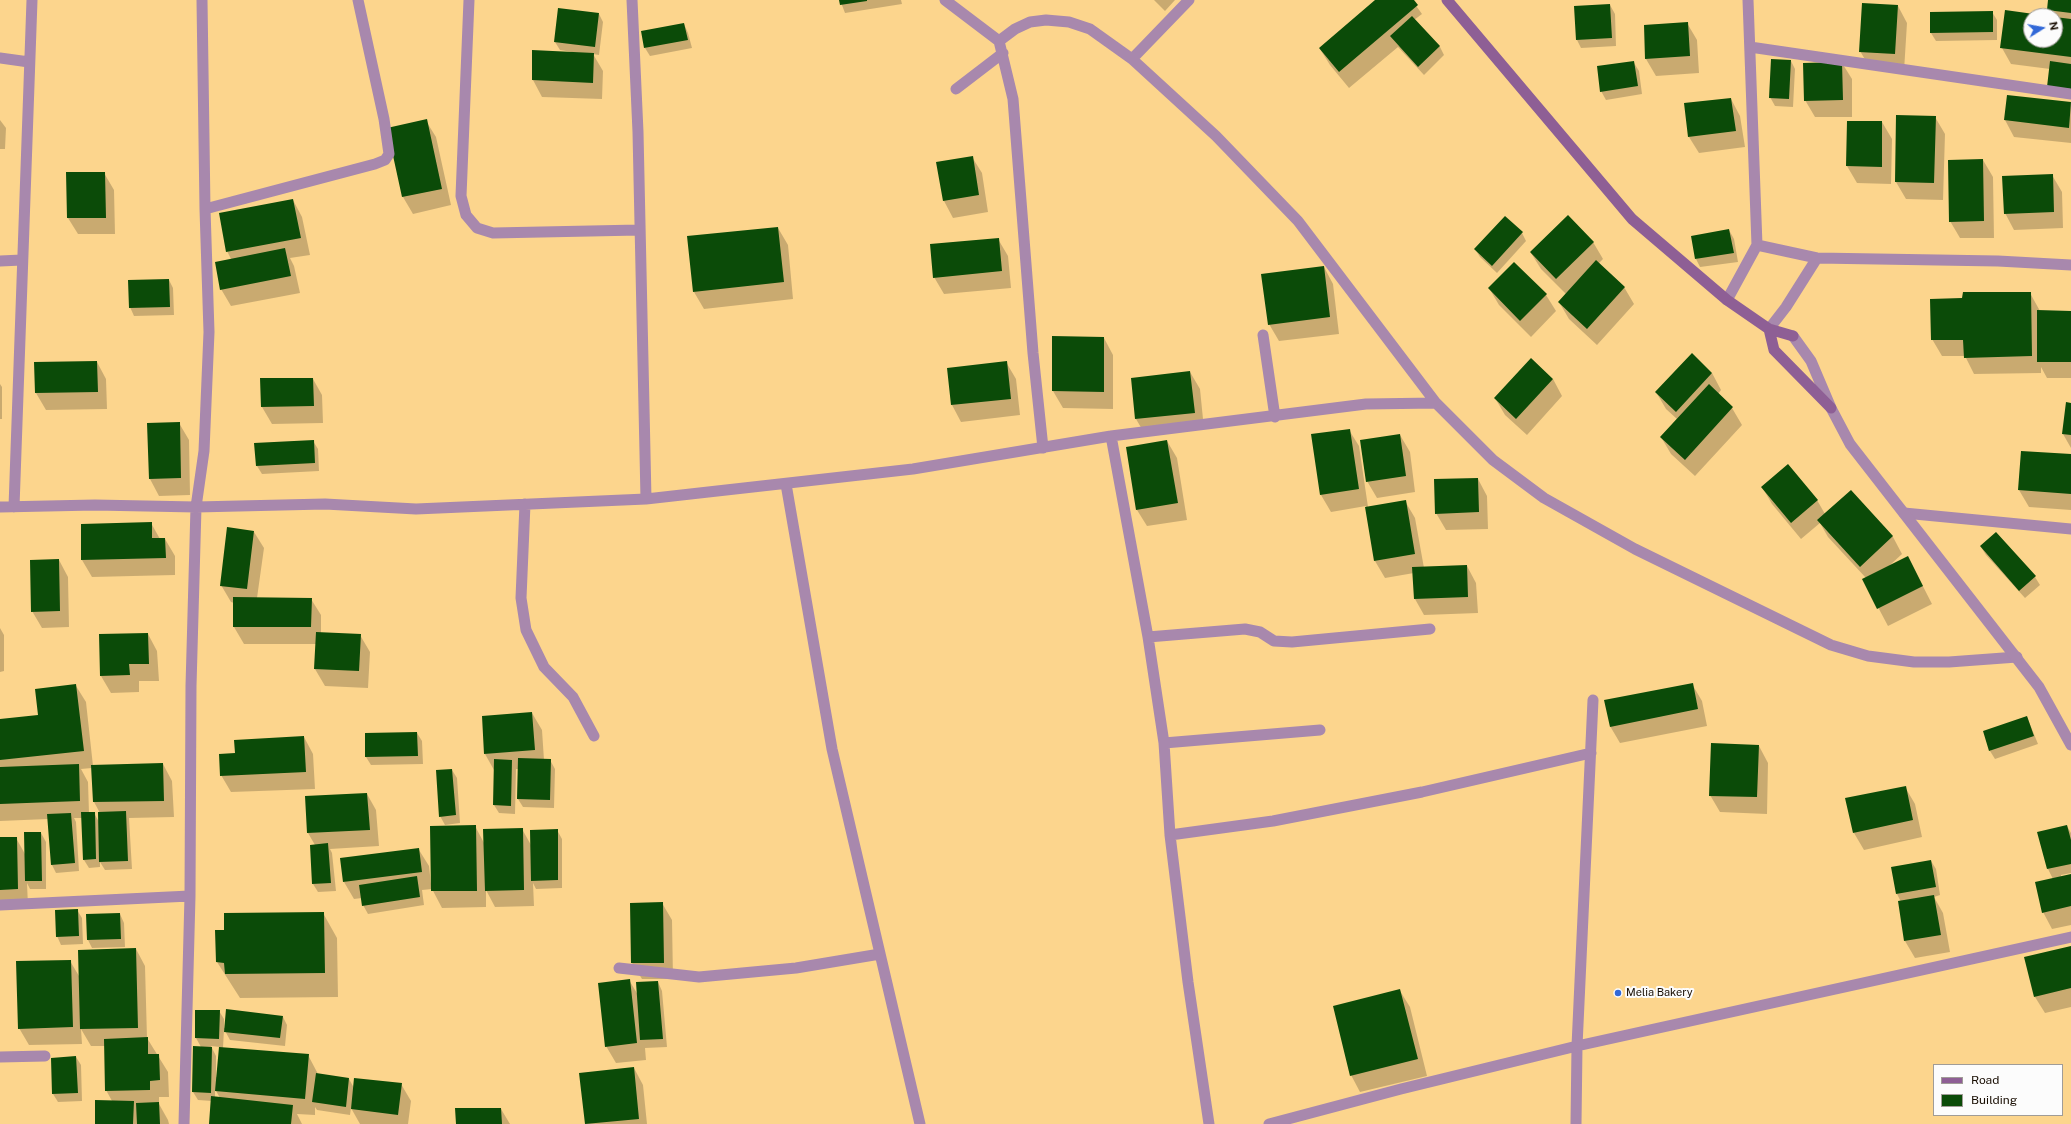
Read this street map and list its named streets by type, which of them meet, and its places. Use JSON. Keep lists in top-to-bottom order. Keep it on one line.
{"places":["Melia Bakery"],"legend":["Road","Building"],"north":"right"}
